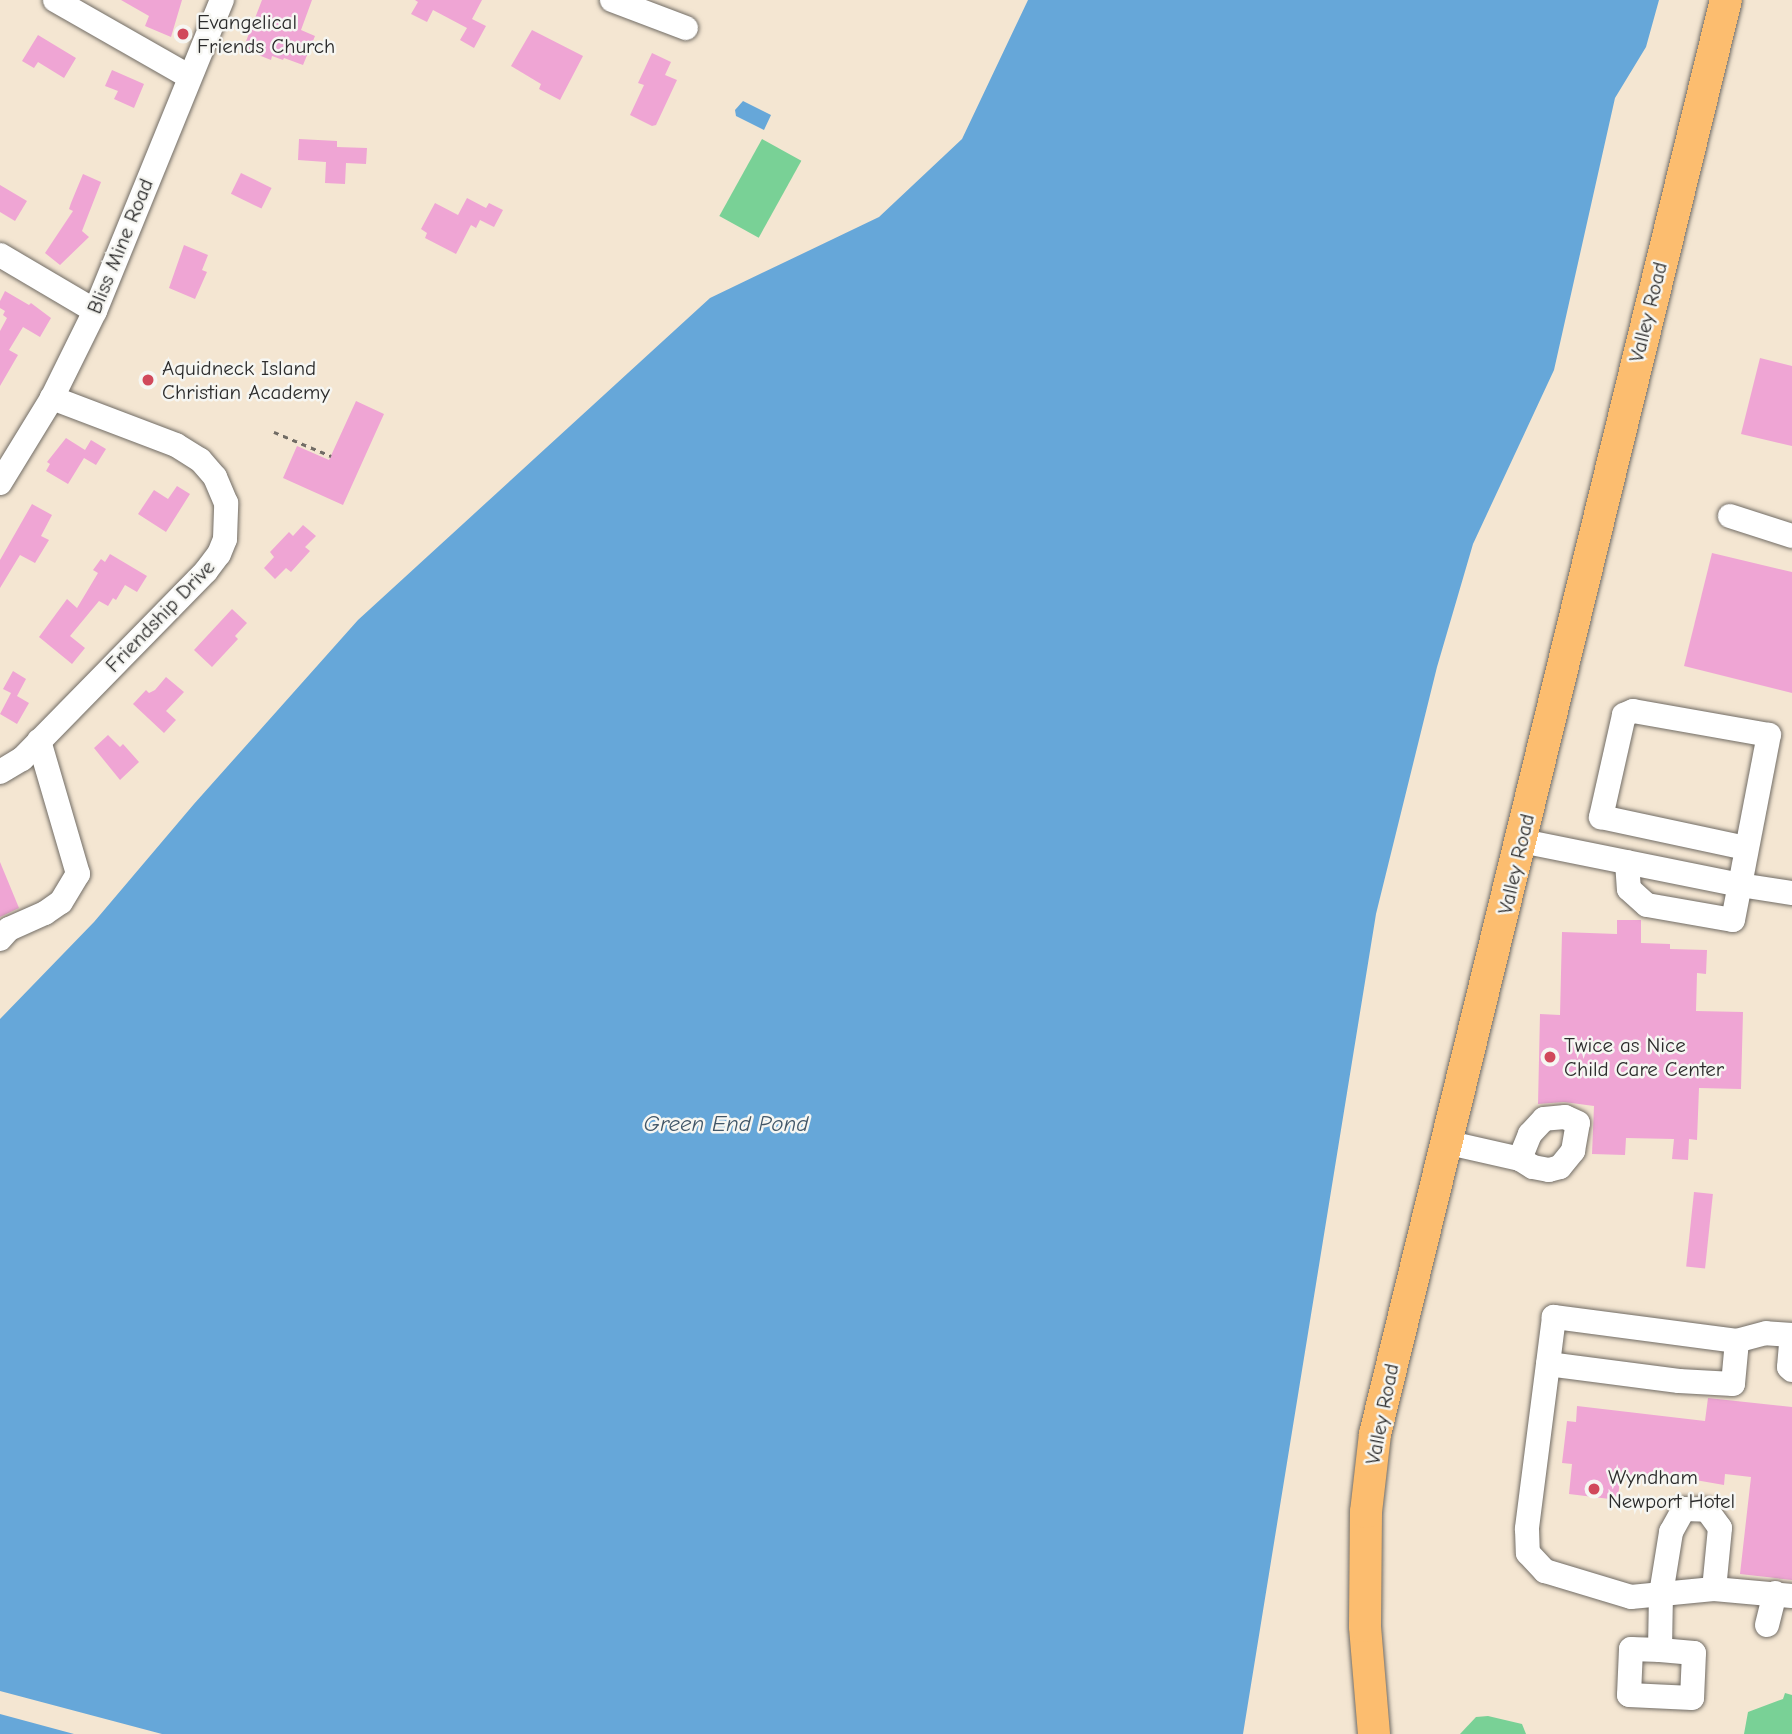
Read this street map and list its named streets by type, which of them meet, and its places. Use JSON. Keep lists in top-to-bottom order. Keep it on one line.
{"streets":{"main road":["Valley Road"],"street":["Bliss Mine Road","Friendship Drive"]},"crossings":[["Bliss Mine Road","Friendship Drive"]],"water":["Green End Pond"],"places":["Evangelical Friends Church","Aquidneck Island Christian Academy","Twice as Nice Child Care Center","Wyndham Newport Hotel"]}
